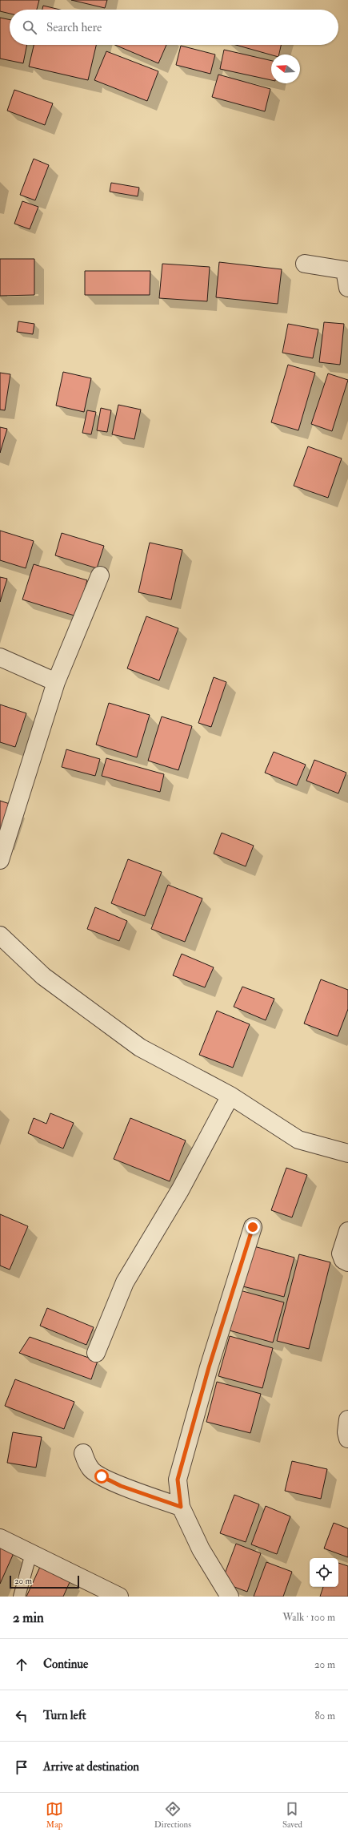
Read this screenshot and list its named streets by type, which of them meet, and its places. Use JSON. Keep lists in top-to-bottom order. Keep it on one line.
{"scale_bar":"20 m","north":"left","page":{"search":"Search here","scale":"20 m","heading":["2 min","Walk · 100 m"],"list":[["Continue","20 m"],["Turn left","80 m"],"Arrive at destination"],"nav":["Map","Directions","Saved"]}}
